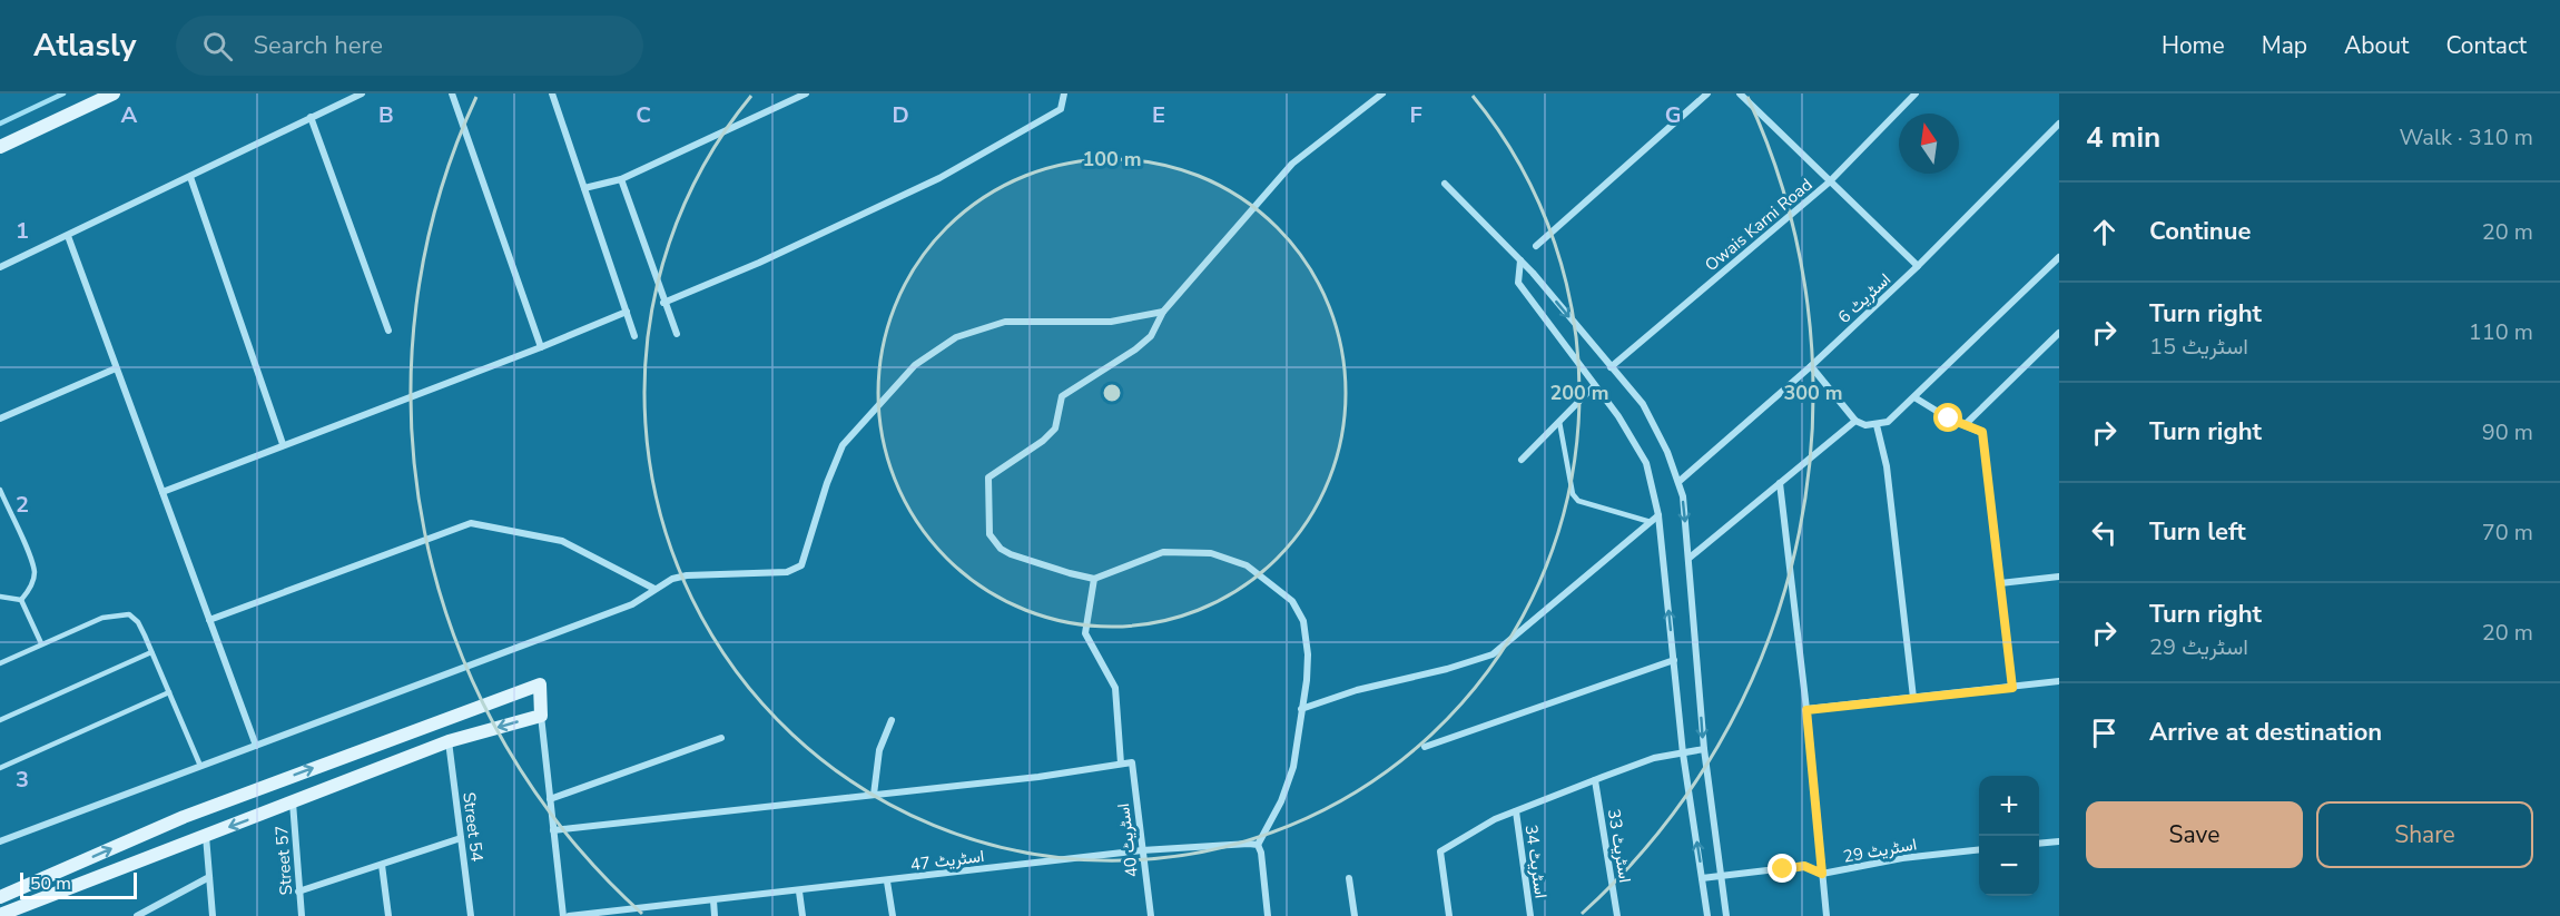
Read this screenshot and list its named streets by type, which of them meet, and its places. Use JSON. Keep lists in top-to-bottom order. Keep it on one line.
{"streets":{"street":["Owais Karni Road","اسٹریٹ 6","Street 54","اسٹریٹ 40","اسٹریٹ 33","اسٹریٹ 29","Street 57","اسٹریٹ 47","اسٹریٹ 34"]},"crossings":[["اسٹریٹ 40","اسٹریٹ 47"]],"scale_bar":"50 m","north":"top","page":{"header":"Atlasly","search":"Search here","nav":["Home","Map","About","Contact"],"heading":["4 min","Walk · 310 m"],"list":[["Continue","20 m"],["Turn right","اسٹریٹ 15","110 m"],["Turn right","90 m"],["Turn left","70 m"],["Turn right","اسٹریٹ 29","20 m"],"Arrive at destination"],"map_buttons":["+","−"],"buttons":["Save","Share"],"scale":"50 m"},"grid":{"columns":["A","B","C","D","E","F","G"],"rows":["1","2","3"]},"rings":["100 m","200 m","300 m"]}
